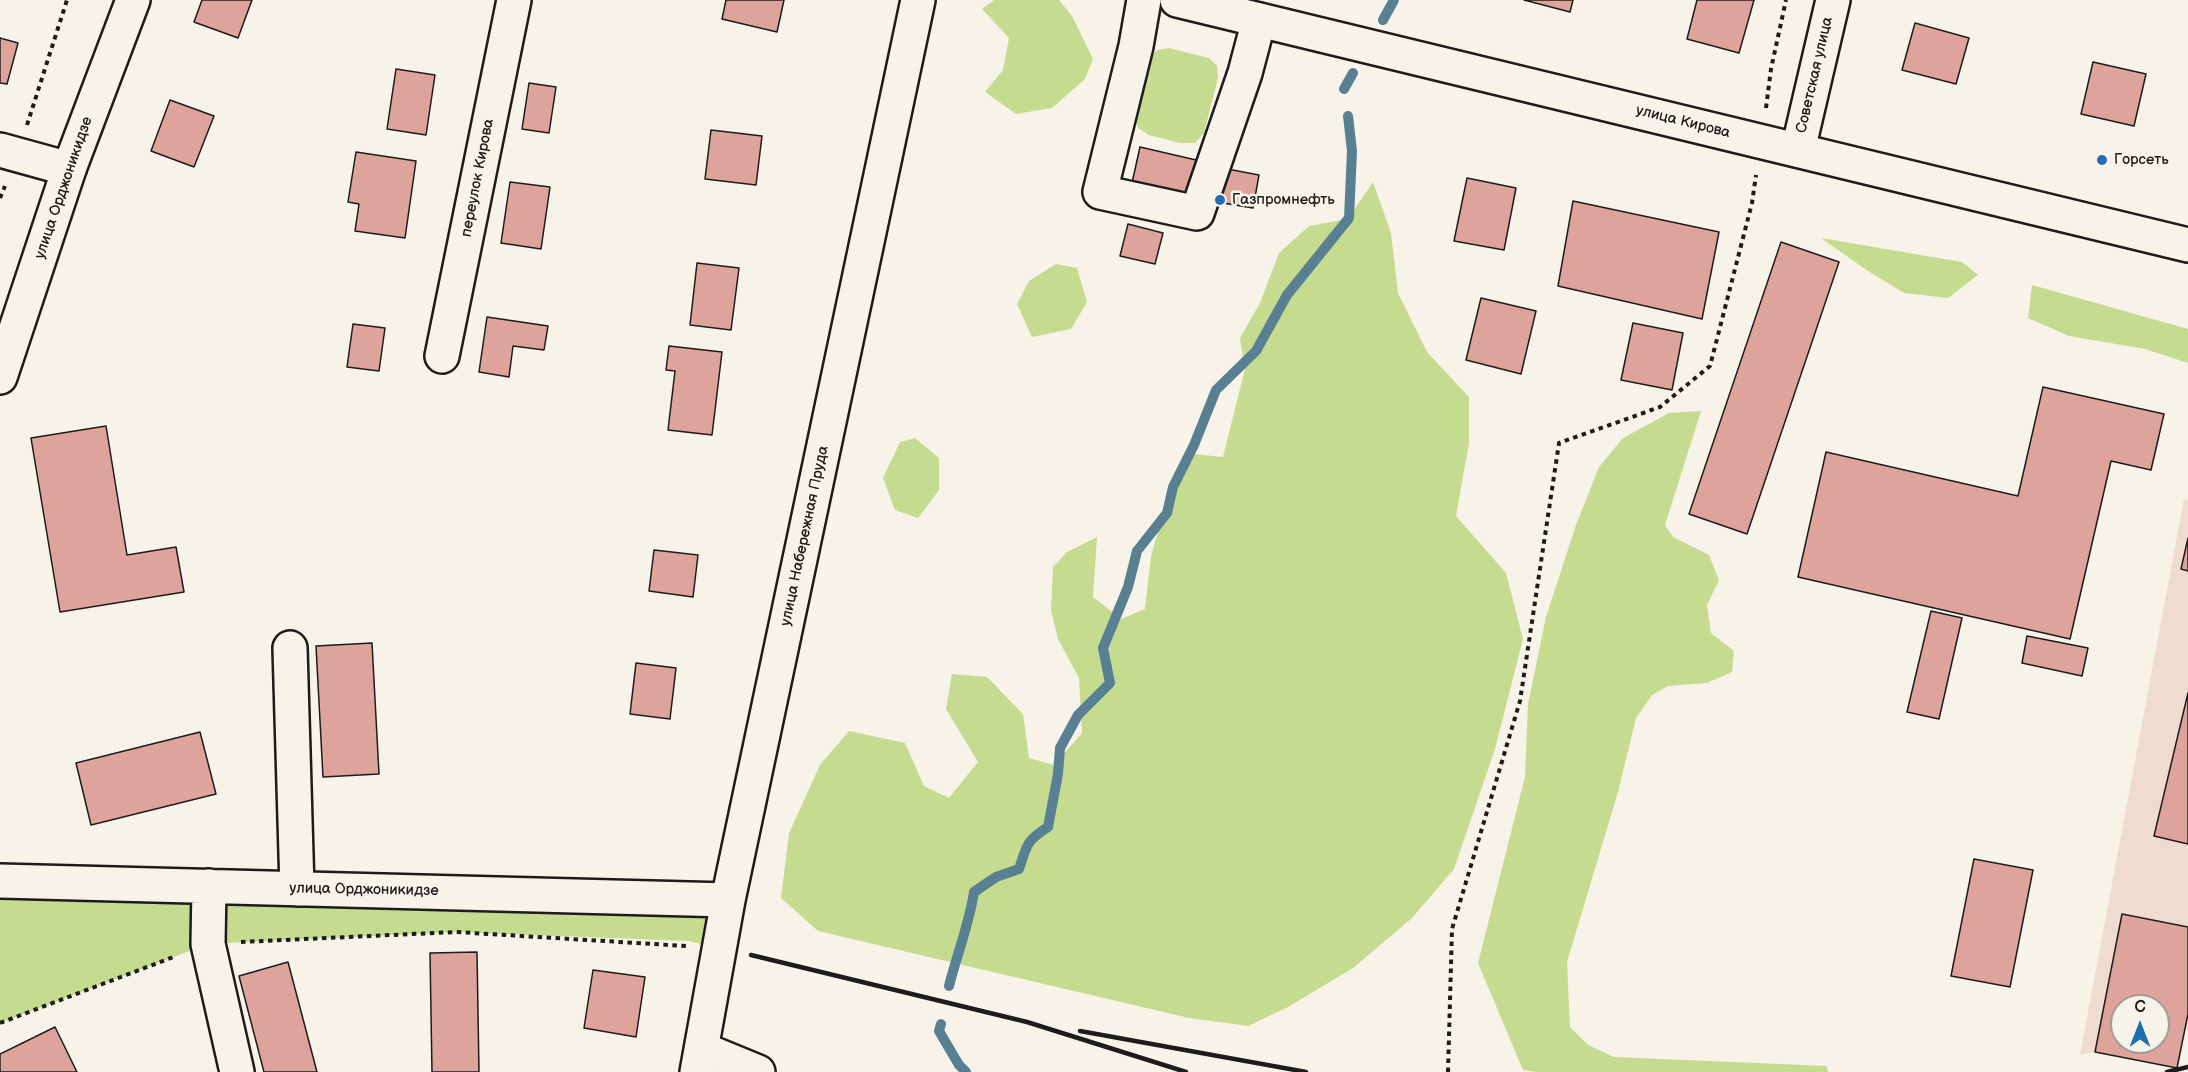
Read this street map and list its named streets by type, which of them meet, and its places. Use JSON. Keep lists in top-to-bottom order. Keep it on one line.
{"streets":{"street":["Советская улица","улица Кирова","переулок Кирова","улица Орджоникидзе","улица Набережная Пруда"]},"crossings":[["Советская улица","улица Кирова"],["улица Орджоникидзе","улица Набережная Пруда"]],"places":["Горсеть","Газпромнефть"],"north":"top"}
